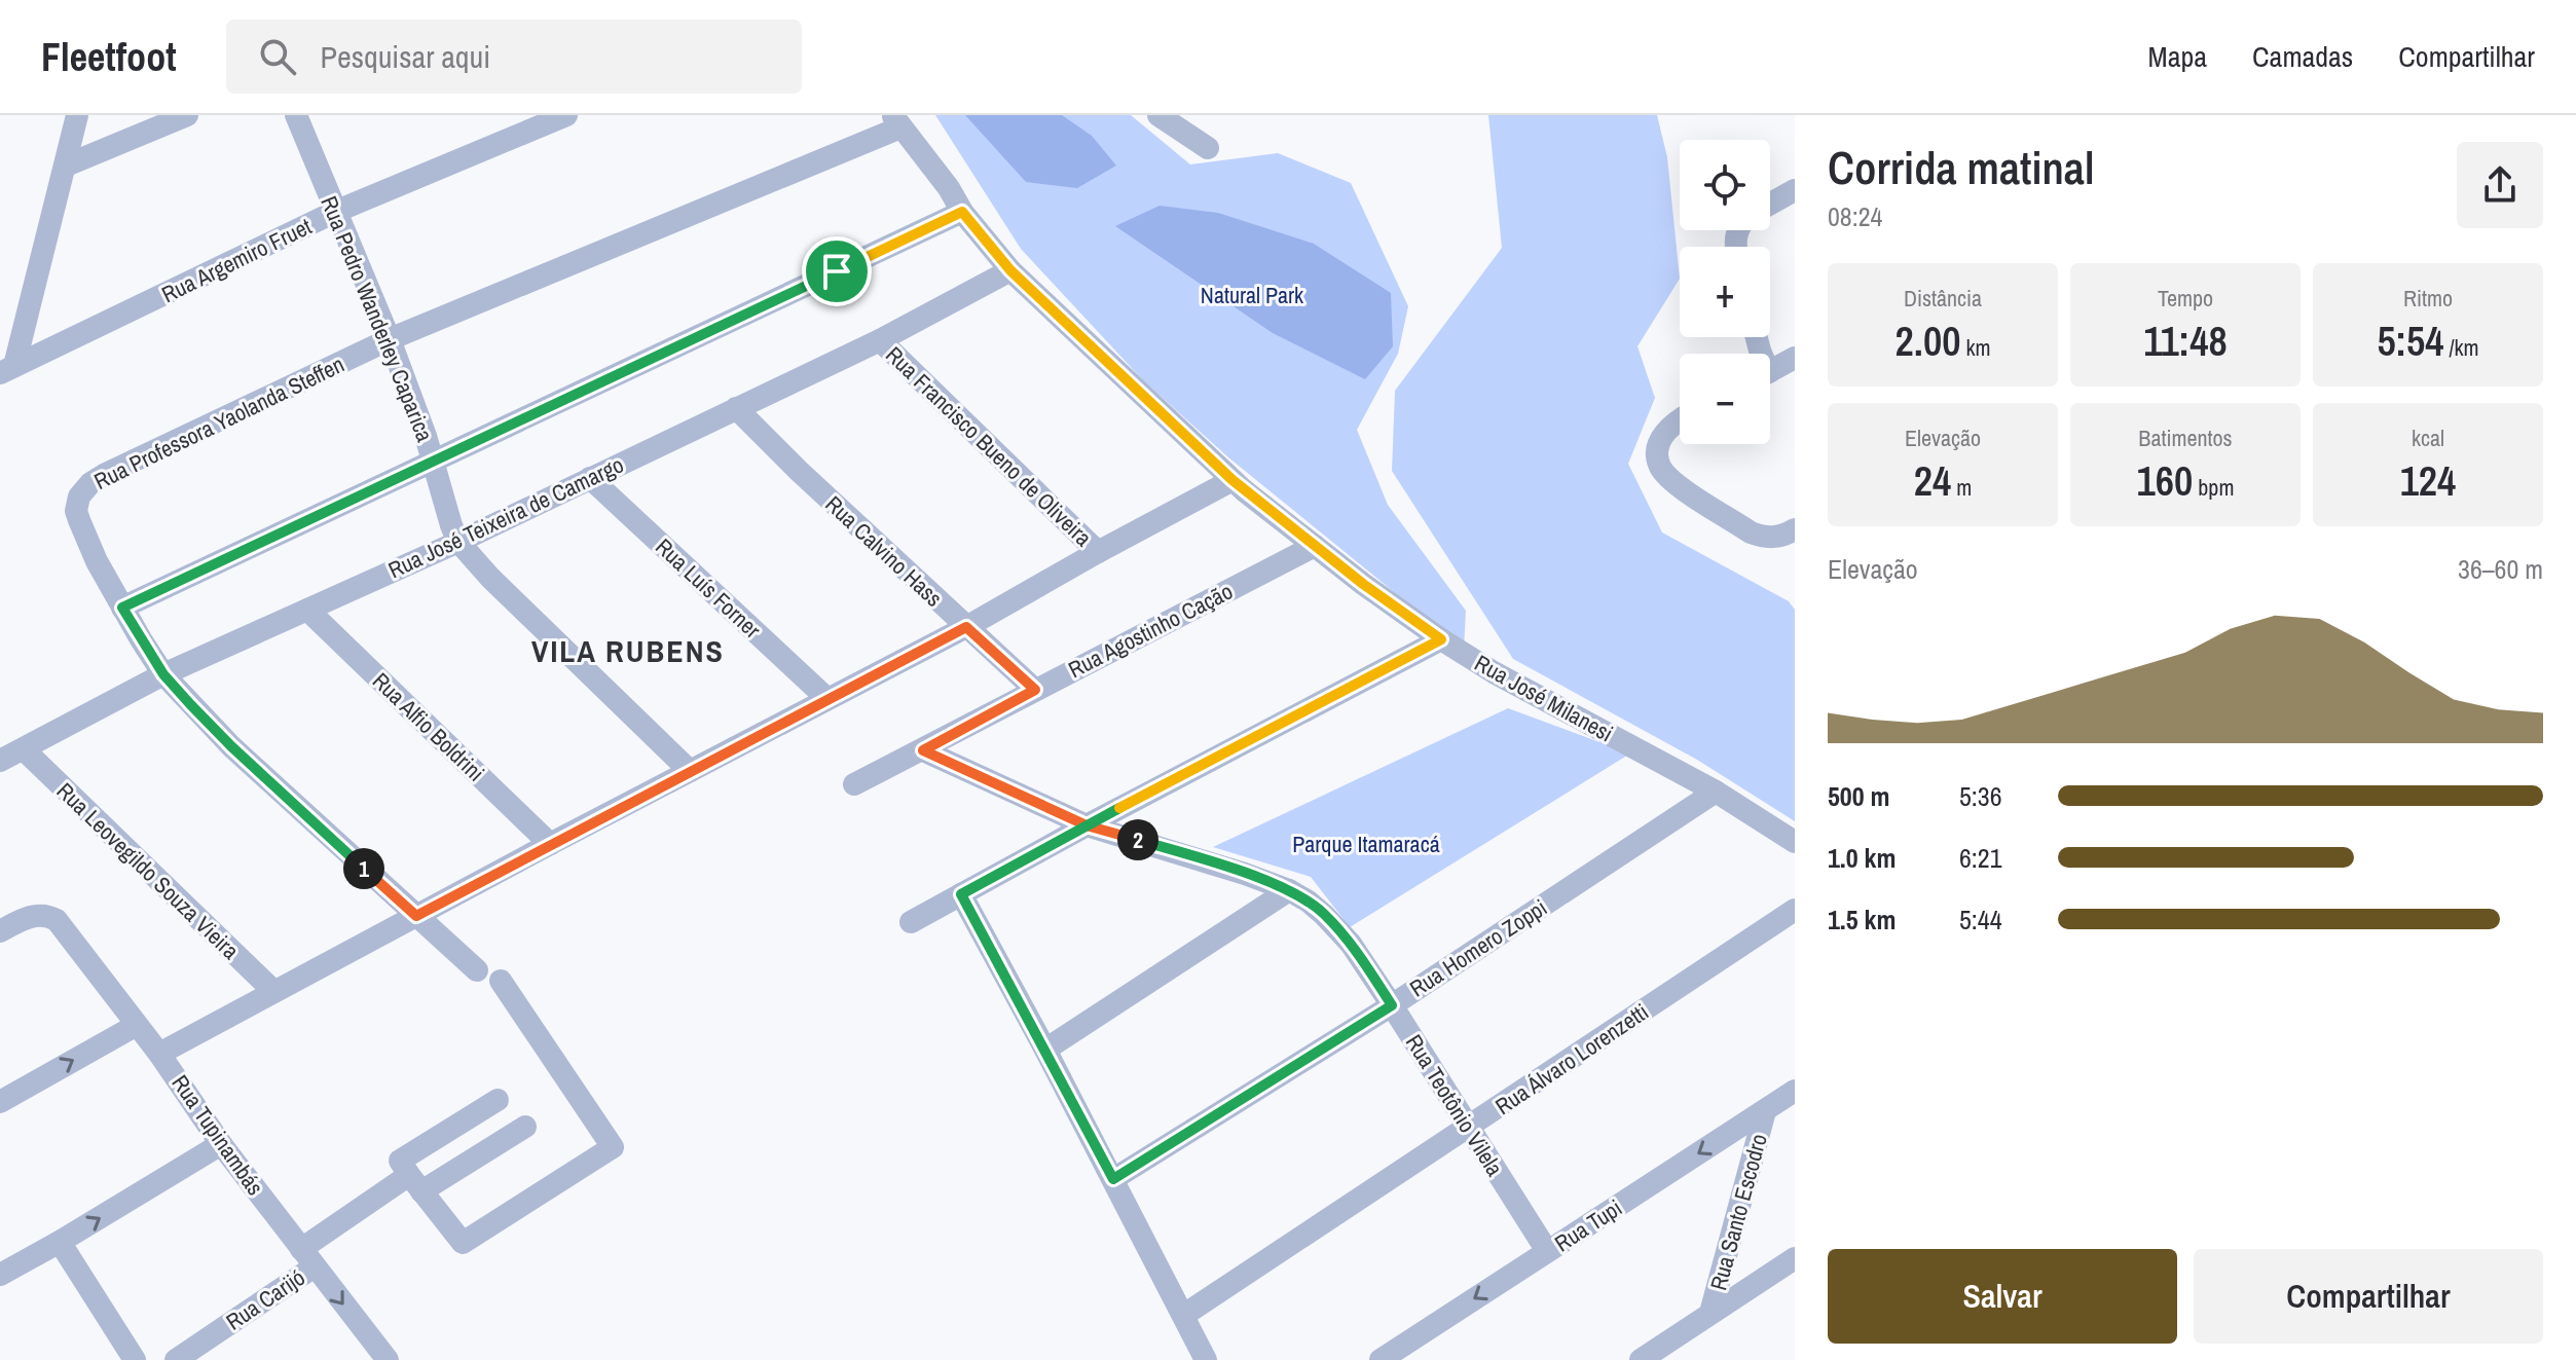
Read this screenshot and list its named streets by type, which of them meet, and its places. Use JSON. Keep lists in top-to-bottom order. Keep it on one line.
{"streets":{"street":["Rua Argemiro Fruet","Rua Pedro Wanderley Caparica","Rua Professora Yaolanda Steffen","Rua Francisco Bueno de Oliveira","Rua José Teixeira de Camargo","Rua Calvino Hass","Rua Luís Forner","Rua Agostinho Cação","Rua José Milanesi","Rua Alfio Boldrini","Rua Leovegildo Souza Vieira","Rua Homero Zoppi","Rua Álvaro Lorenzetti","Rua Teotônio Vilela","Rua Tupinambás","Rua Santo Escodro","Rua Tupi","Rua Carijó"]},"crossings":[["Rua Argemiro Fruet","Rua Pedro Wanderley Caparica"],["Rua Pedro Wanderley Caparica","Rua Professora Yaolanda Steffen"],["Rua Pedro Wanderley Caparica","Rua José Teixeira de Camargo"],["Rua Professora Yaolanda Steffen","Rua José Teixeira de Camargo"],["Rua Professora Yaolanda Steffen","Rua José Milanesi"],["Rua Francisco Bueno de Oliveira","Rua José Teixeira de Camargo"],["Rua José Teixeira de Camargo","Rua Calvino Hass"],["Rua José Teixeira de Camargo","Rua Luís Forner"],["Rua José Teixeira de Camargo","Rua José Milanesi"],["Rua José Teixeira de Camargo","Rua Alfio Boldrini"],["Rua José Teixeira de Camargo","Rua Leovegildo Souza Vieira"],["Rua Calvino Hass","Rua Agostinho Cação"],["Rua Agostinho Cação","Rua José Milanesi"],["Rua Agostinho Cação","Rua Teotônio Vilela"],["Rua José Milanesi","Rua Homero Zoppi"],["Rua Homero Zoppi","Rua Teotônio Vilela"],["Rua Álvaro Lorenzetti","Rua Teotônio Vilela"],["Rua Teotônio Vilela","Rua Tupi"],["Rua Tupinambás","Rua Carijó"],["Rua Santo Escodro","Rua Tupi"]],"districts":["VILA RUBENS"],"parks":["Natural Park","Parque Itamaracá"],"page":{"header":"Fleetfoot","search":"Pesquisar aqui","nav":["Mapa","Camadas","Compartilhar"],"heading":["Corrida matinal","08:24"],"map_buttons":["+","−"],"stats":[["Distância","2.00 km"],["Tempo","11:48"],["Ritmo","5:54 /km"],["Elevação","24 m"],["Batimentos","160 bpm"],["kcal","124"]],"chart":["Elevação","36–60 m"],"list":[{"name":"500 m","note":"5:36"},{"name":"1.0 km","note":"6:21"},{"name":"1.5 km","note":"5:44"}],"pins":["2","1"],"buttons":["Salvar","Compartilhar"]}}
